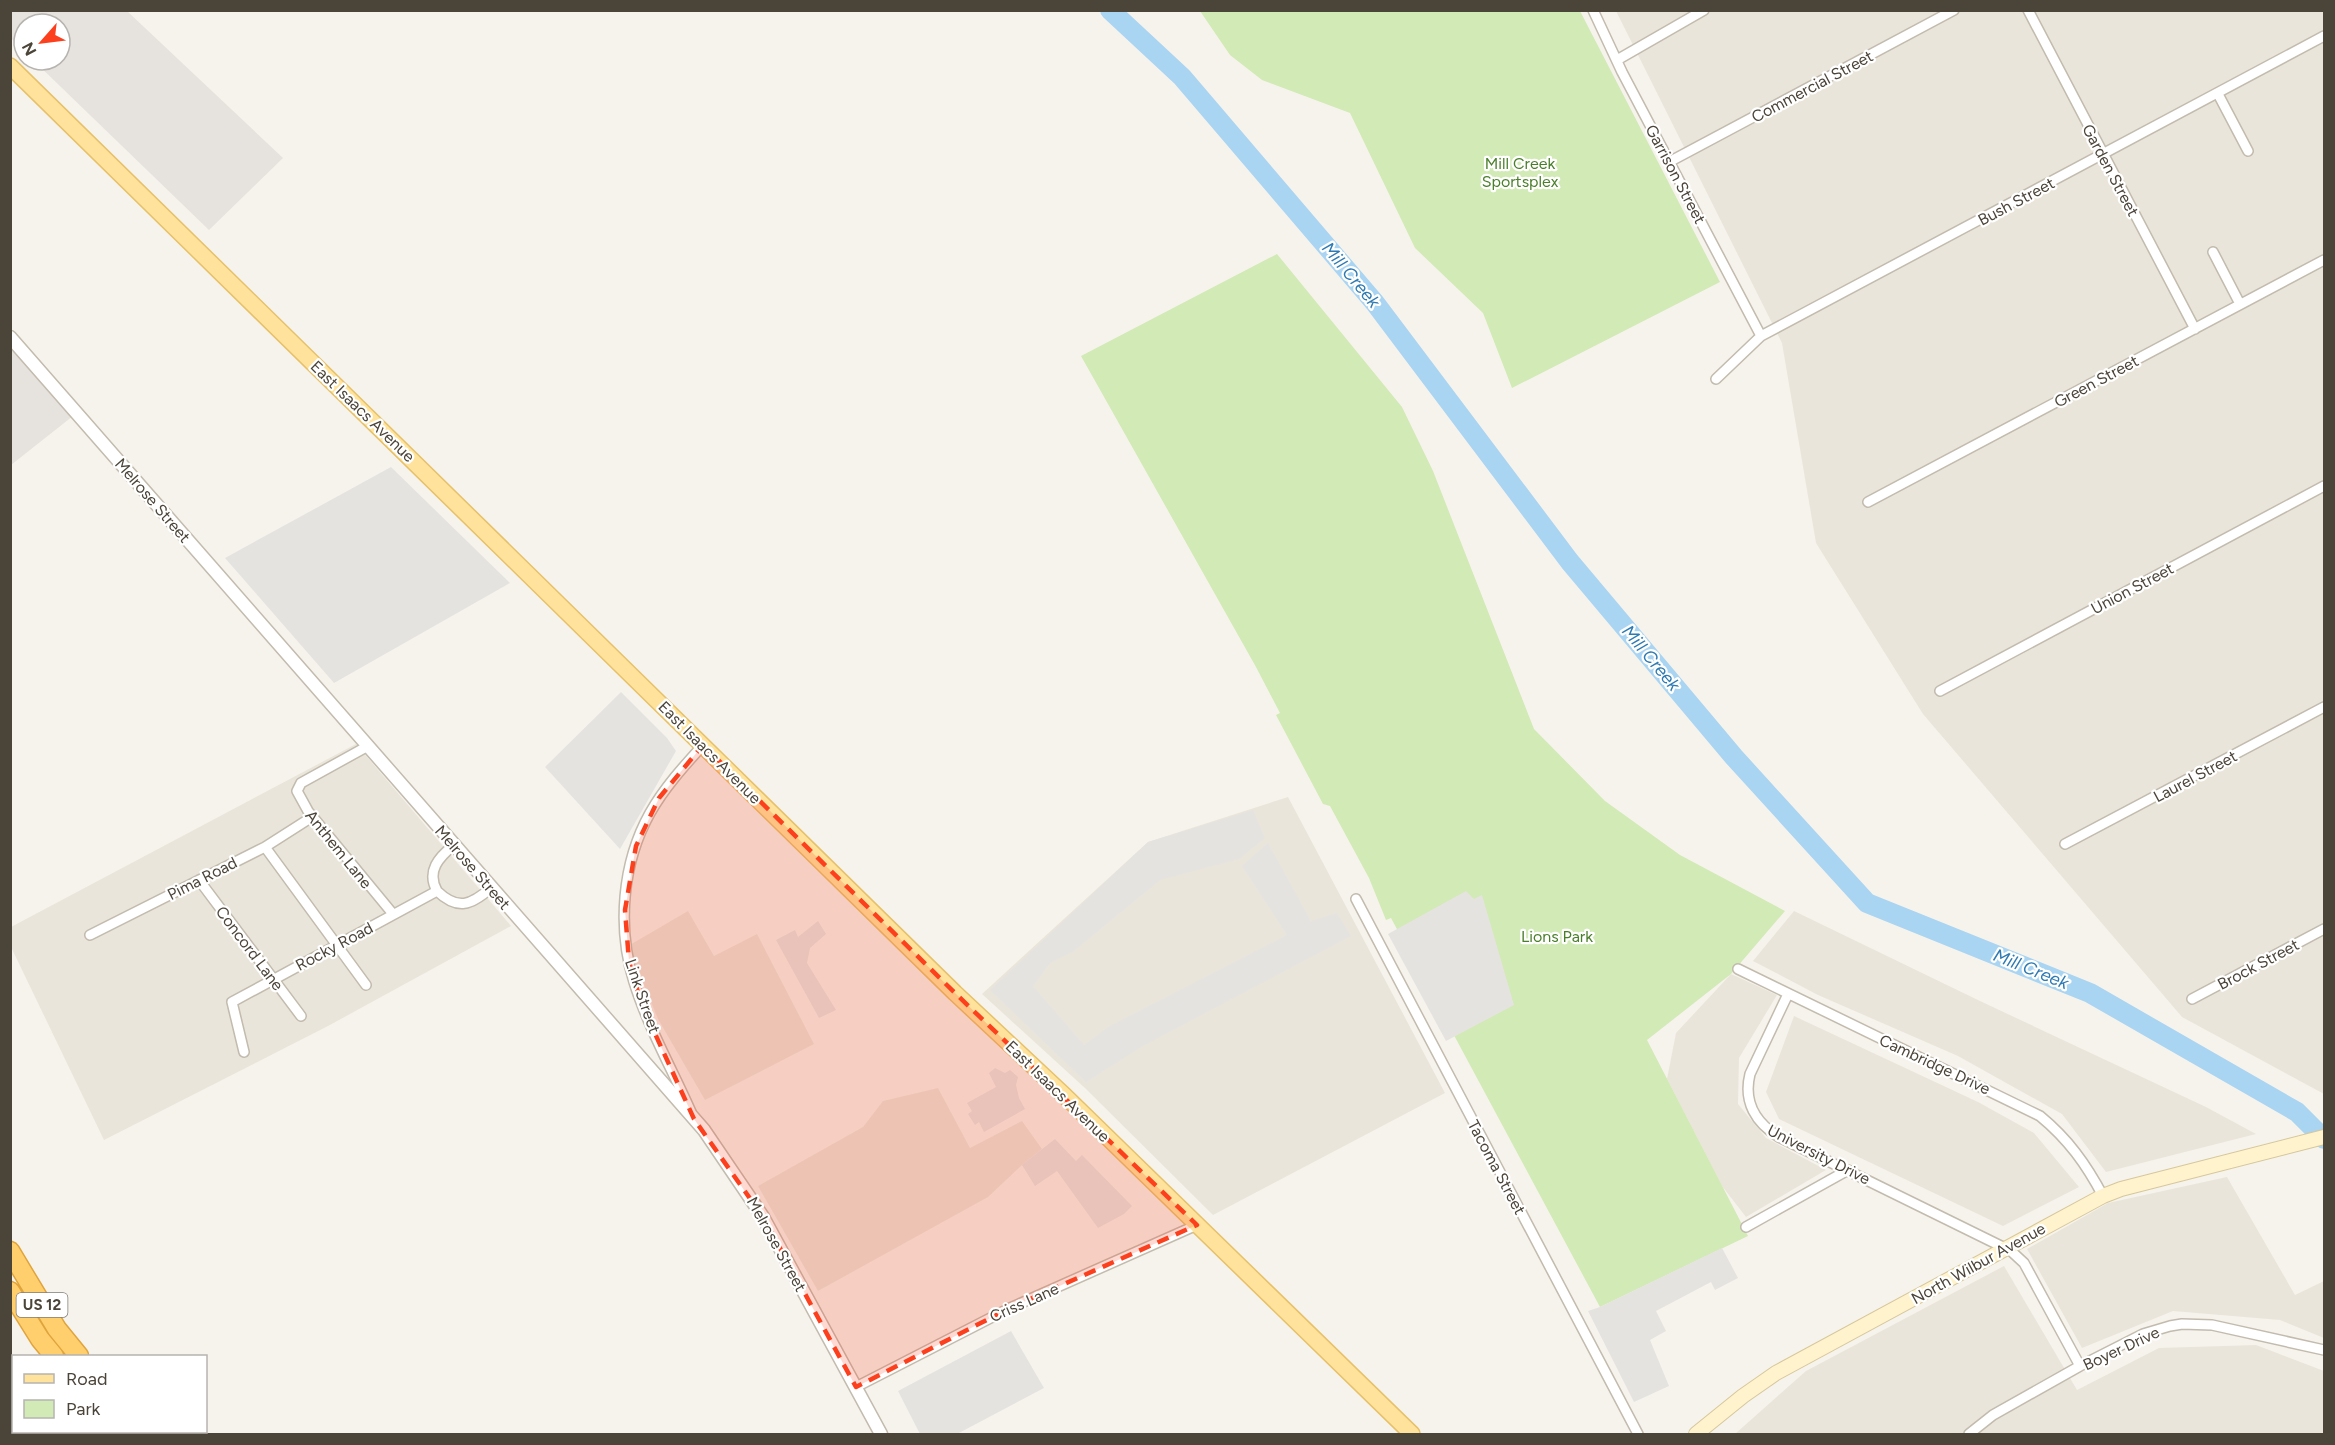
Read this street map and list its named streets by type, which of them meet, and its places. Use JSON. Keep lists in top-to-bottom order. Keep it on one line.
{"streets":{"highway":["US 12"],"main road":["East Isaacs Avenue","North Wilbur Avenue"],"street":["Commercial Street","Garden Street","Garrison Street","Bush Street","Green Street","Melrose Street","Union Street","Laurel Street","Anthem Lane","Pima Road","Rocky Road","Concord Lane","Brock Street","Link Street","Cambridge Drive","University Drive","Tacoma Street","Criss Lane","Boyer Drive"]},"crossings":[["Commercial Street","Garrison Street"],["Garden Street","Bush Street"],["Garden Street","Green Street"],["Garrison Street","Bush Street"],["East Isaacs Avenue","Link Street"],["East Isaacs Avenue","Criss Lane"],["Melrose Street","Anthem Lane"],["Melrose Street","Link Street"],["Melrose Street","Criss Lane"],["Anthem Lane","Pima Road"],["Anthem Lane","Rocky Road"],["Pima Road","Concord Lane"],["Rocky Road","Concord Lane"],["Cambridge Drive","University Drive"],["Cambridge Drive","North Wilbur Avenue"],["University Drive","North Wilbur Avenue"],["University Drive","Boyer Drive"]],"water":["Mill Creek"],"parks":["Mill Creek Sportsplex","Lions Park"],"legend":["Road","Park"],"north":"bottom left"}
